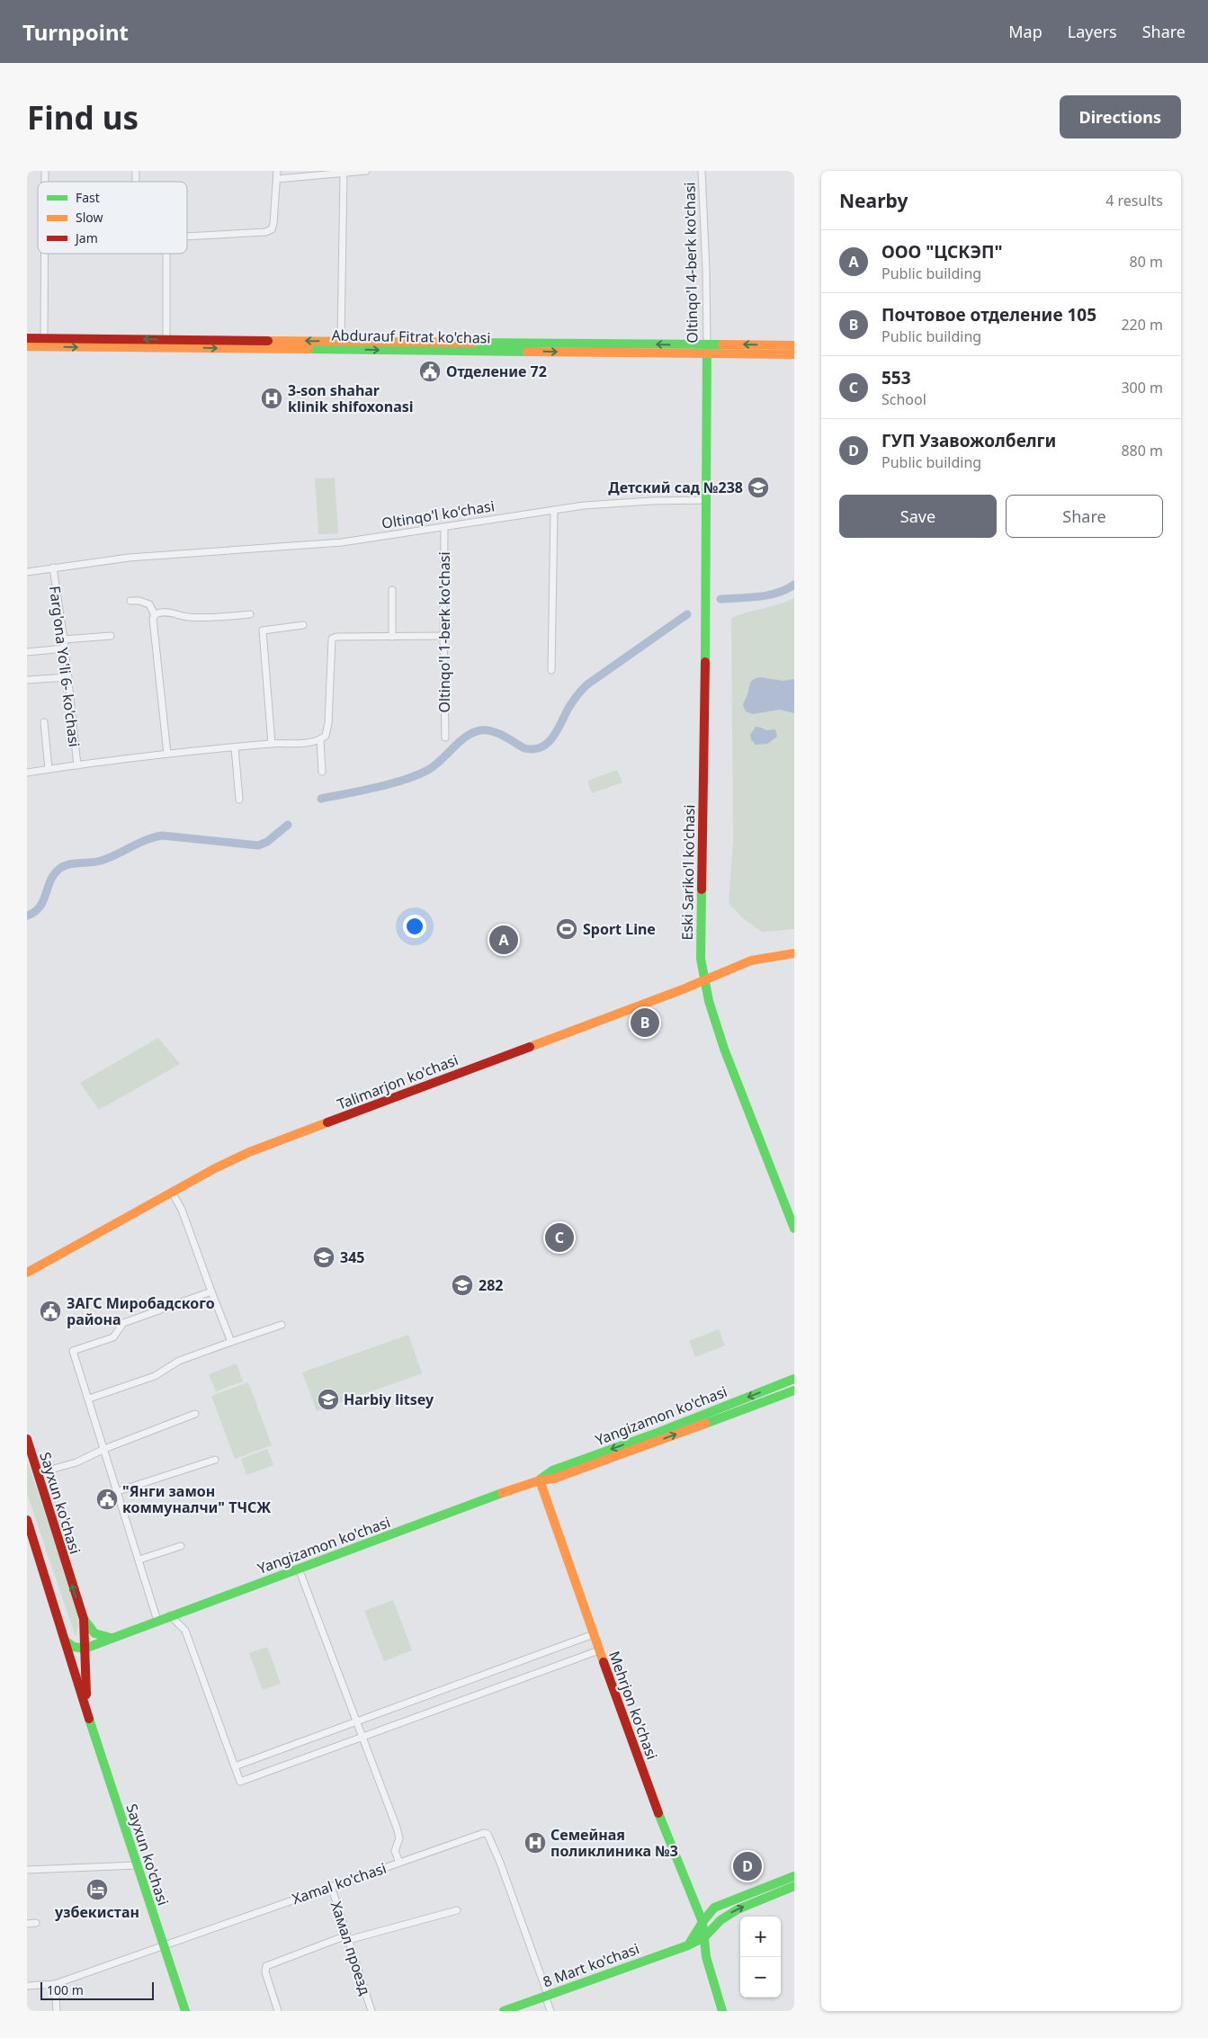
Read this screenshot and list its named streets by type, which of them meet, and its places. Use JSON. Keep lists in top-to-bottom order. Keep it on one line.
{"streets":{"street":["Oltinqo'l 4-berk ko'chasi","Abdurauf Fitrat ko'chasi","Oltinqo'l ko'chasi","Oltinqo'l 1-berk ko'chasi","Farg'ona Yo'li 6- ko'chasi","Eski Sariko'l ko'chasi","Talimarjon ko'chasi","Yangizamon ko'chasi","Sayxun ko'chasi","Mehrjon ko'chasi","Xamal ko'chasi","Хамал проезд","8 Mart ko'chasi"]},"crossings":[["Oltinqo'l 4-berk ko'chasi","Abdurauf Fitrat ko'chasi"],["Oltinqo'l ko'chasi","Oltinqo'l 1-berk ko'chasi"],["Oltinqo'l ko'chasi","Farg'ona Yo'li 6- ko'chasi"],["Oltinqo'l ko'chasi","Eski Sariko'l ko'chasi"],["Eski Sariko'l ko'chasi","Talimarjon ko'chasi"],["Yangizamon ko'chasi","Sayxun ko'chasi"],["Yangizamon ko'chasi","Mehrjon ko'chasi"],["Sayxun ko'chasi","Xamal ko'chasi"],["Mehrjon ko'chasi","8 Mart ko'chasi"],["Xamal ko'chasi","Хамал проезд"],["Xamal ko'chasi","8 Mart ko'chasi"]],"places":{"public building":["Отделение 72","ЗАГС Миробадского района","\"Янги замон коммуналчи\" ТЧСЖ"],"hospital":["3-son shahar klinik shifoxonasi","Семейная поликлиника №3"],"school or university":["Детский сад №238","345","282","Harbiy litsey"],"sports":["Sport Line"],"hotel":["узбекистан"]},"legend":["Fast","Slow","Jam"],"scale_bar":"100 m","page":{"header":"Turnpoint","nav":["Map","Layers","Share"],"buttons":["Directions",["Save","Share"]],"title":"Find us","heading":["Nearby","4 results"],"list":[{"mark":"A","name":"ООО \"ЦСКЭП\"","note":"Public building","value":"80 m"},{"mark":"B","name":"Почтовое отделение 105","note":"Public building","value":"220 m"},{"mark":"C","name":"553","note":"School","value":"300 m"},{"mark":"D","name":"ГУП Узавожолбелги","note":"Public building","value":"880 m"}],"pins":["A","B","C","D"],"map_buttons":["+","−"],"scale":"100 m"}}
